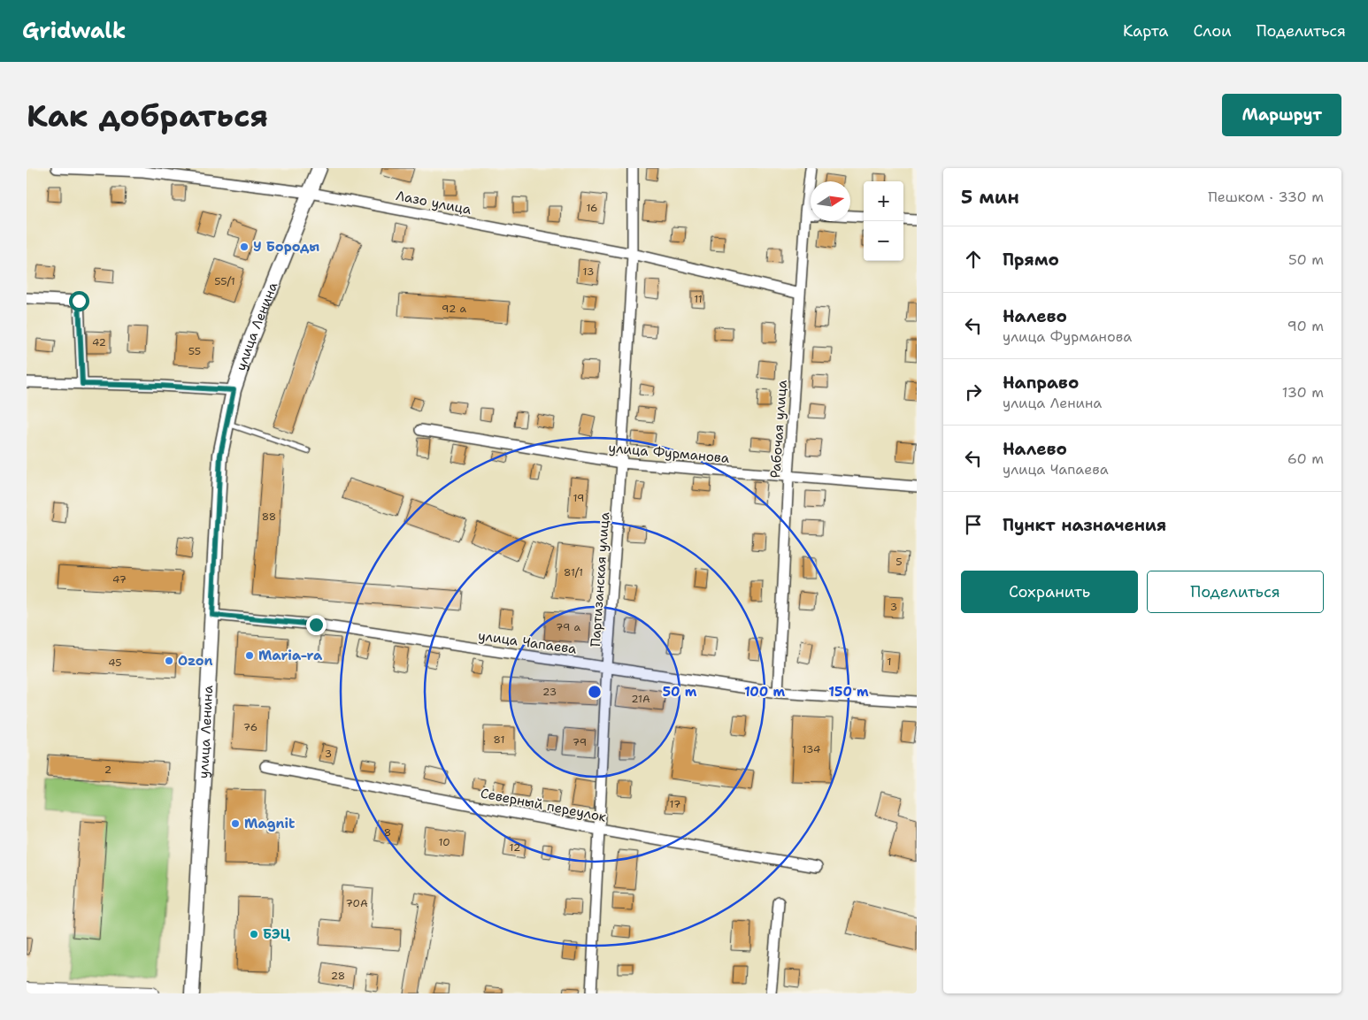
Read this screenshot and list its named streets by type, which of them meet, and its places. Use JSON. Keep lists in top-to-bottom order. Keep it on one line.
{"streets":{"main road":["улица Ленина"],"street":["Лазо улица","Рабочая улица","улица Фурманова","Партизанская улица","улица Чапаева","Северный переулок"]},"crossings":[["Лазо улица","улица Ленина"],["Лазо улица","Рабочая улица"],["Лазо улица","Партизанская улица"],["улица Ленина","улица Чапаева"],["Рабочая улица","улица Фурманова"],["Рабочая улица","улица Чапаева"],["улица Фурманова","Партизанская улица"],["Партизанская улица","улица Чапаева"],["Партизанская улица","Северный переулок"]],"places":["У Бороды","Maria-ra","Ozon","Magnit","БЭЦ"],"house_numbers":["16","13","55/1","11","92 а","42","55","19","88","5","81/1","47","3","79 а","1","45","23","21А","76","81","79","134","3","2","17","8","10","12","70А","28"],"north":"right","page":{"header":"Gridwalk","nav":["Карта","Слои","Поделиться"],"buttons":["Маршрут",["Сохранить","Поделиться"]],"title":"Как добраться","heading":["5 мин","Пешком · 330 m"],"map_buttons":["+","−"],"list":[["Прямо","50 m"],["Налево","улица Фурманова","90 m"],["Направо","улица Ленина","130 m"],["Налево","улица Чапаева","60 m"],"Пункт назначения"]},"rings":["50 m","100 m","150 m"]}
